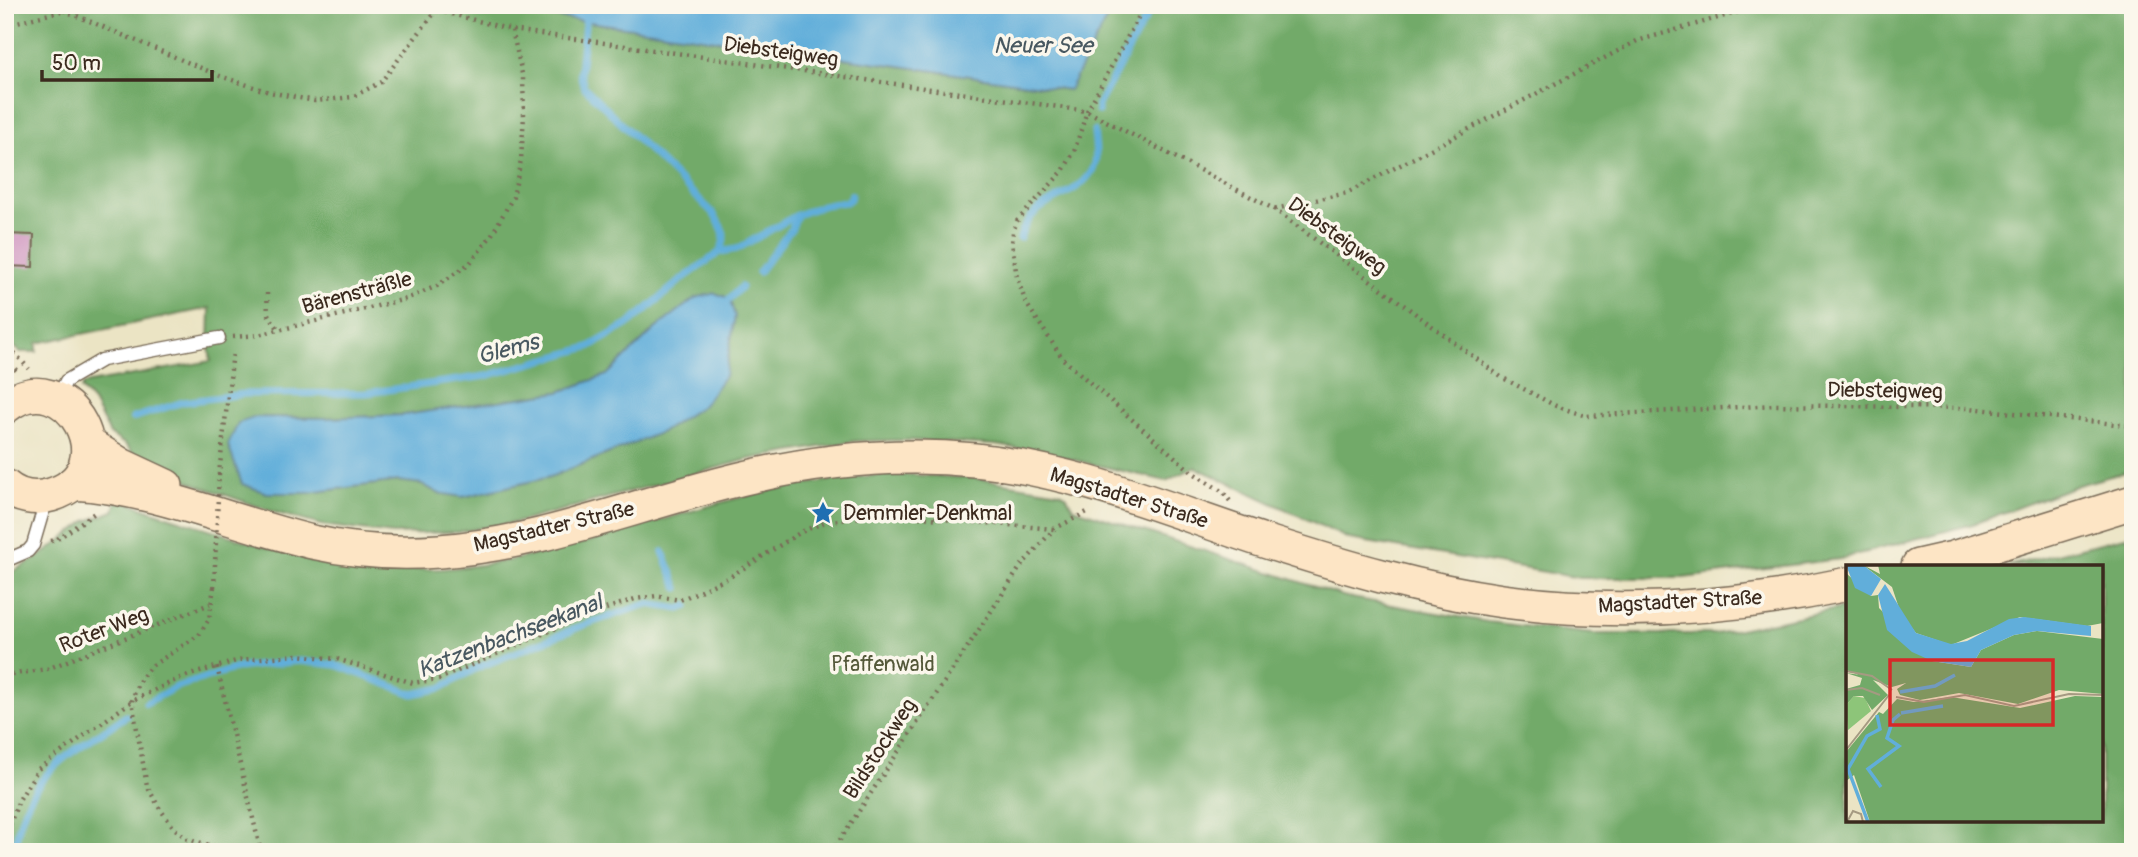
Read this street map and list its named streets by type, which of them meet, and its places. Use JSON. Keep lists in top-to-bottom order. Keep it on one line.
{"streets":{"main road":["Magstadter Straße"],"path":["Diebsteigweg","Bärensträßle","Roter Weg","Bildstockweg"]},"crossings":[["Diebsteigweg","Bärensträßle"]],"water":["Neuer See","Glems","Katzenbachseekanal"],"parks":["Pfaffenwald"],"places":{"place":["Demmler-Denkmal"]},"scale_bar":"50 m"}
